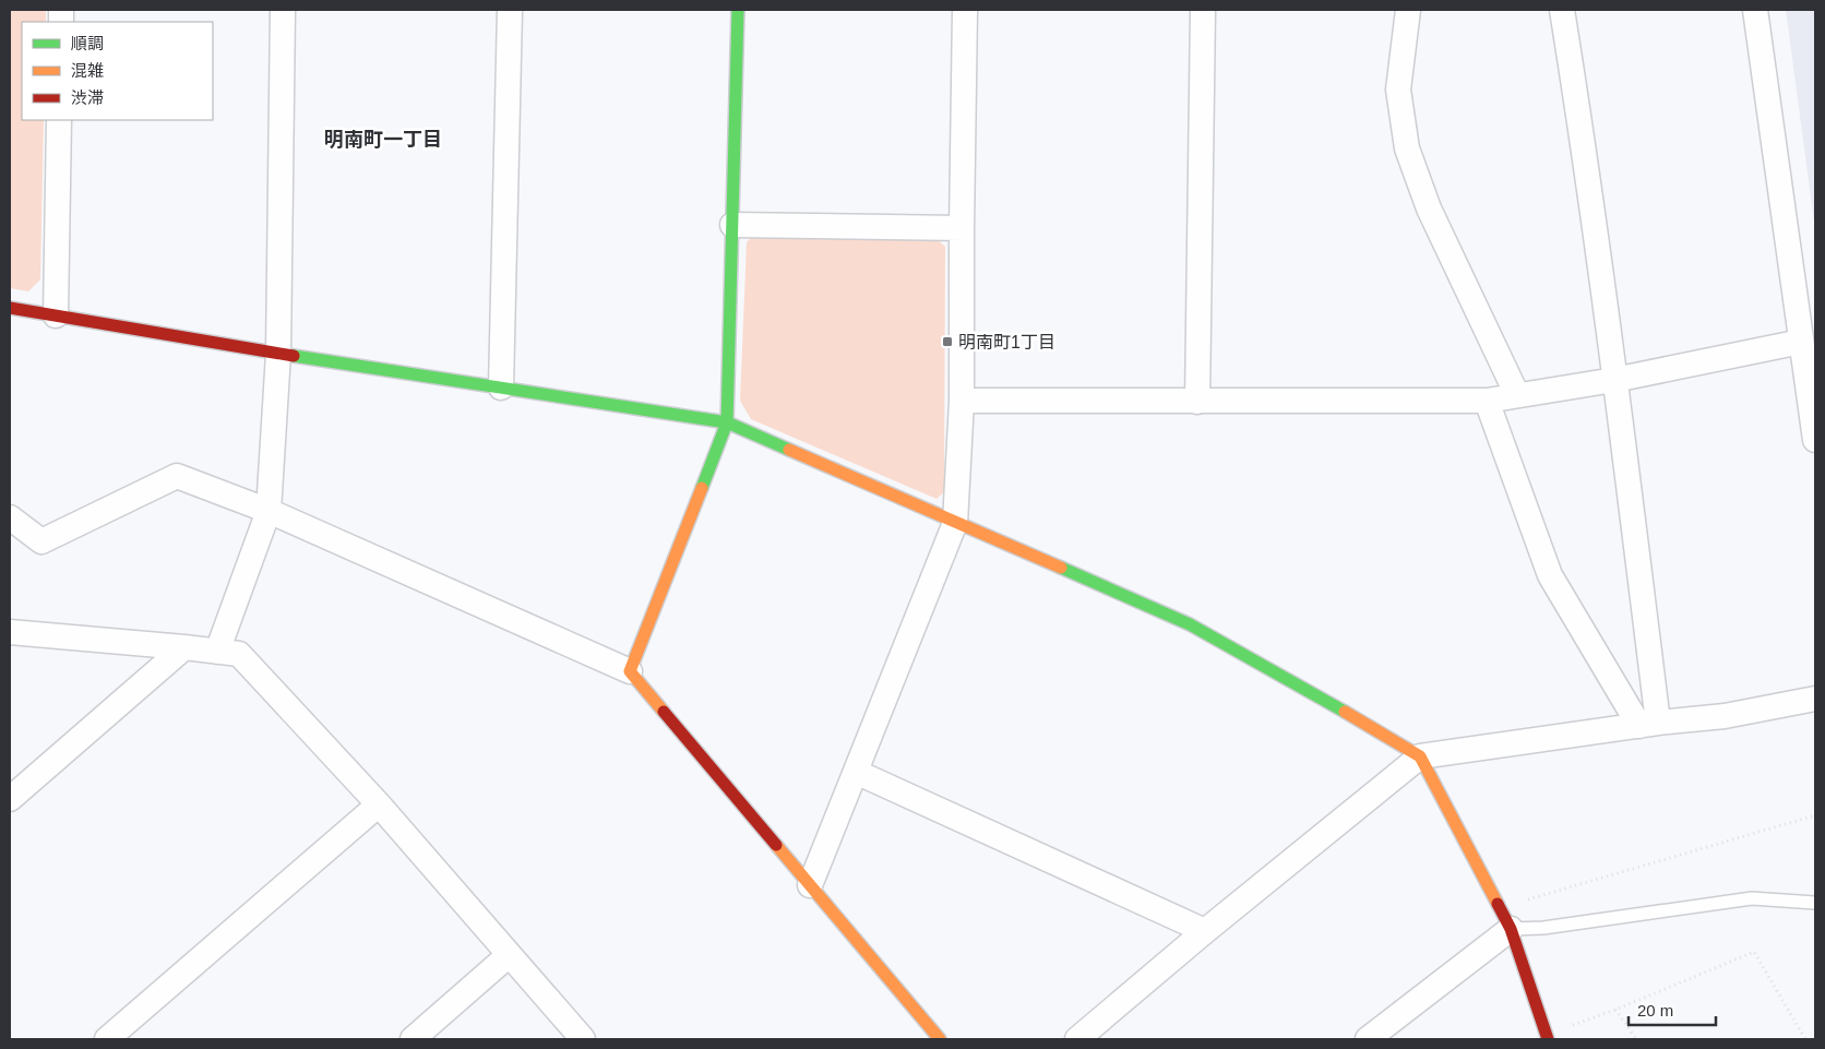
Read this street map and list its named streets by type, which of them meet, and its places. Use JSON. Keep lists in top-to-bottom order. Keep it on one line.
{"districts":["明南町一丁目"],"places":{"transit":["明南町1丁目"]},"legend":["順調","混雑","渋滞"],"scale_bar":"20 m"}
